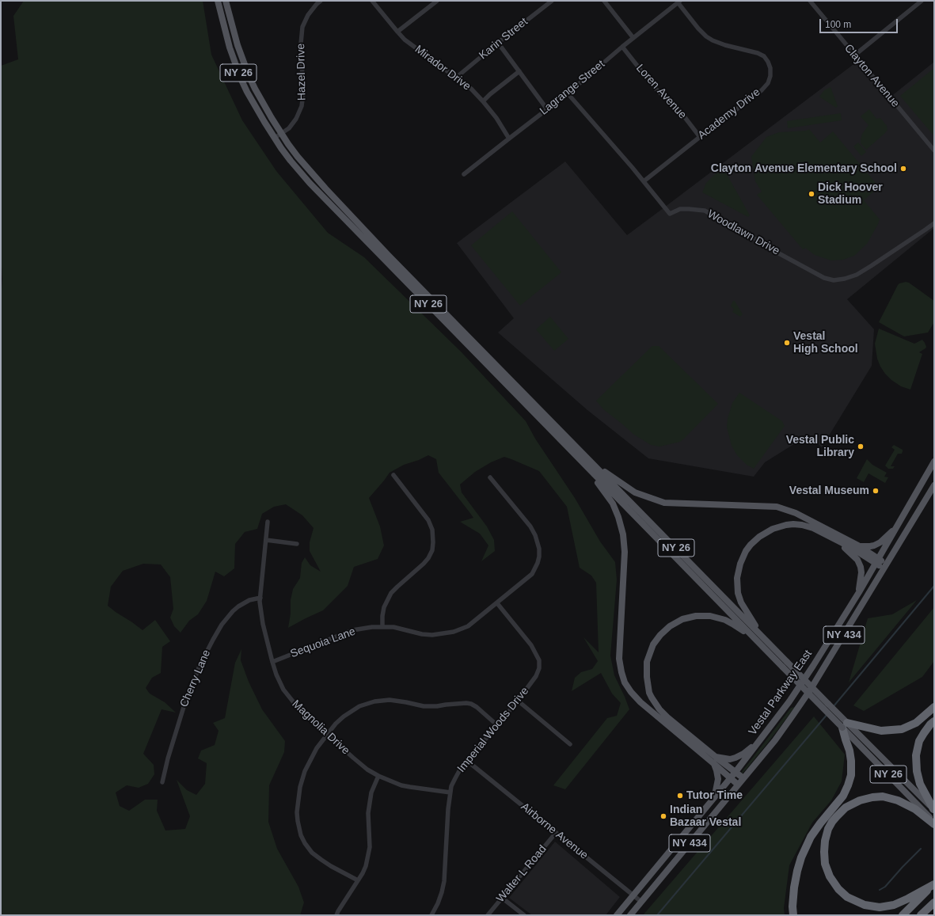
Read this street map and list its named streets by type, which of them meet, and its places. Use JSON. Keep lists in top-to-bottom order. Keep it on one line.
{"streets":{"main road":["NY 26","NY 434","Vestal Parkway East"],"street":["Karin Street","Mirador Drive","Hazel Drive","Clayton Avenue","Lagrange Street","Loren Avenue","Academy Drive","Woodlawn Drive","Sequoia Lane","Cherry Lane","Magnolia Drive","Imperial Woods Drive","Airborne Avenue","Walter L Road"]},"crossings":[["Karin Street","Mirador Drive"],["Mirador Drive","Lagrange Street"],["Hazel Drive","NY 26"],["Lagrange Street","Loren Avenue"],["Lagrange Street","Academy Drive"],["Lagrange Street","Woodlawn Drive"],["Loren Avenue","Academy Drive"],["Academy Drive","Woodlawn Drive"],["Sequoia Lane","Magnolia Drive"],["Sequoia Lane","Imperial Woods Drive"],["Cherry Lane","Magnolia Drive"],["Vestal Parkway East","Airborne Avenue"],["Magnolia Drive","Imperial Woods Drive"],["Imperial Woods Drive","Airborne Avenue"],["Airborne Avenue","Walter L Road"]],"places":["Clayton Avenue Elementary School","Dick Hoover Stadium","Vestal High School","Vestal Public Library","Vestal Museum","Tutor Time","Indian Bazaar Vestal"],"scale_bar":"100 m"}
